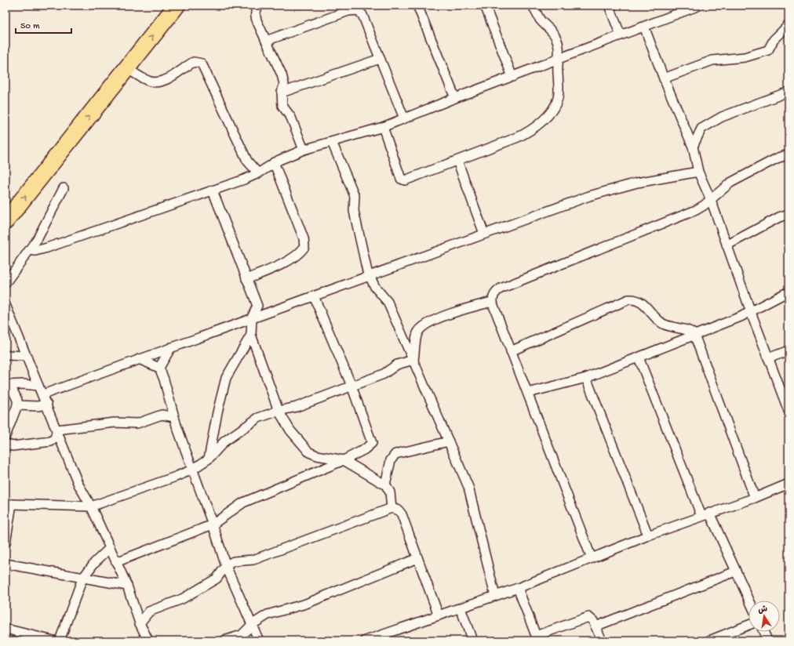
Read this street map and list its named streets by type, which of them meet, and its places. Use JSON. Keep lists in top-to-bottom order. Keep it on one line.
{"scale_bar":"50 m","north":"top"}
